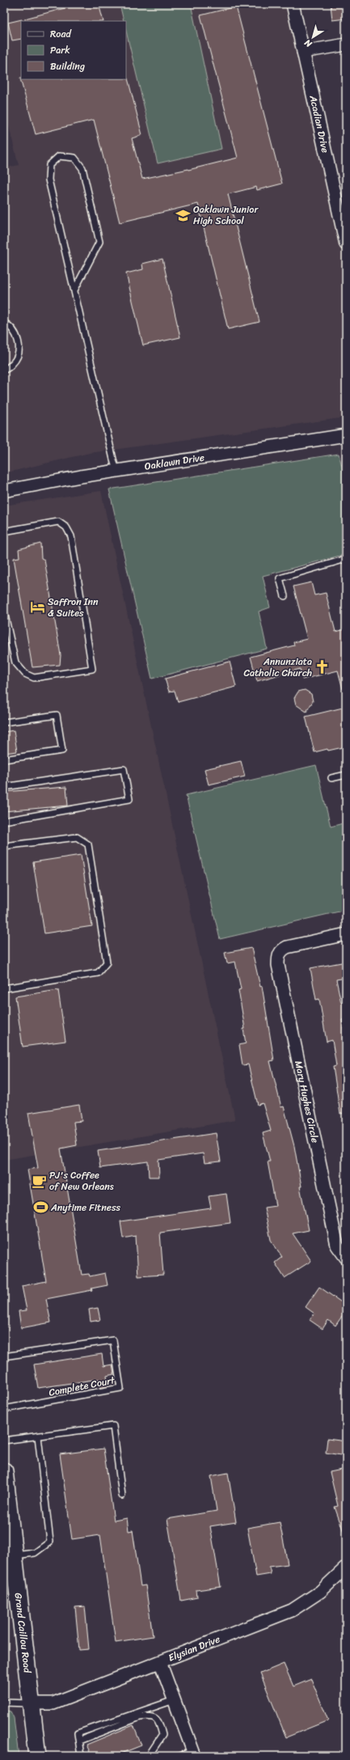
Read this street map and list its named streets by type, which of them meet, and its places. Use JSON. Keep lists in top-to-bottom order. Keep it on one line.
{"streets":{"main road":["Grand Caillou Road"],"street":["Acadian Drive","Oaklawn Drive","Mary Hughes Circle","Elysian Drive"],"lane":["Complete Court"]},"crossings":[["Grand Caillou Road","Elysian Drive"]],"places":{"school or university":["Oaklawn Junior High School"],"hotel":["Saffron Inn & Suites"],"church":["Annunziata Catholic Church"],"cafe":["PJ's Coffee of New Orleans"],"sports":["Anytime Fitness"]},"legend":["Road","Park","Building"],"north":"bottom left"}
